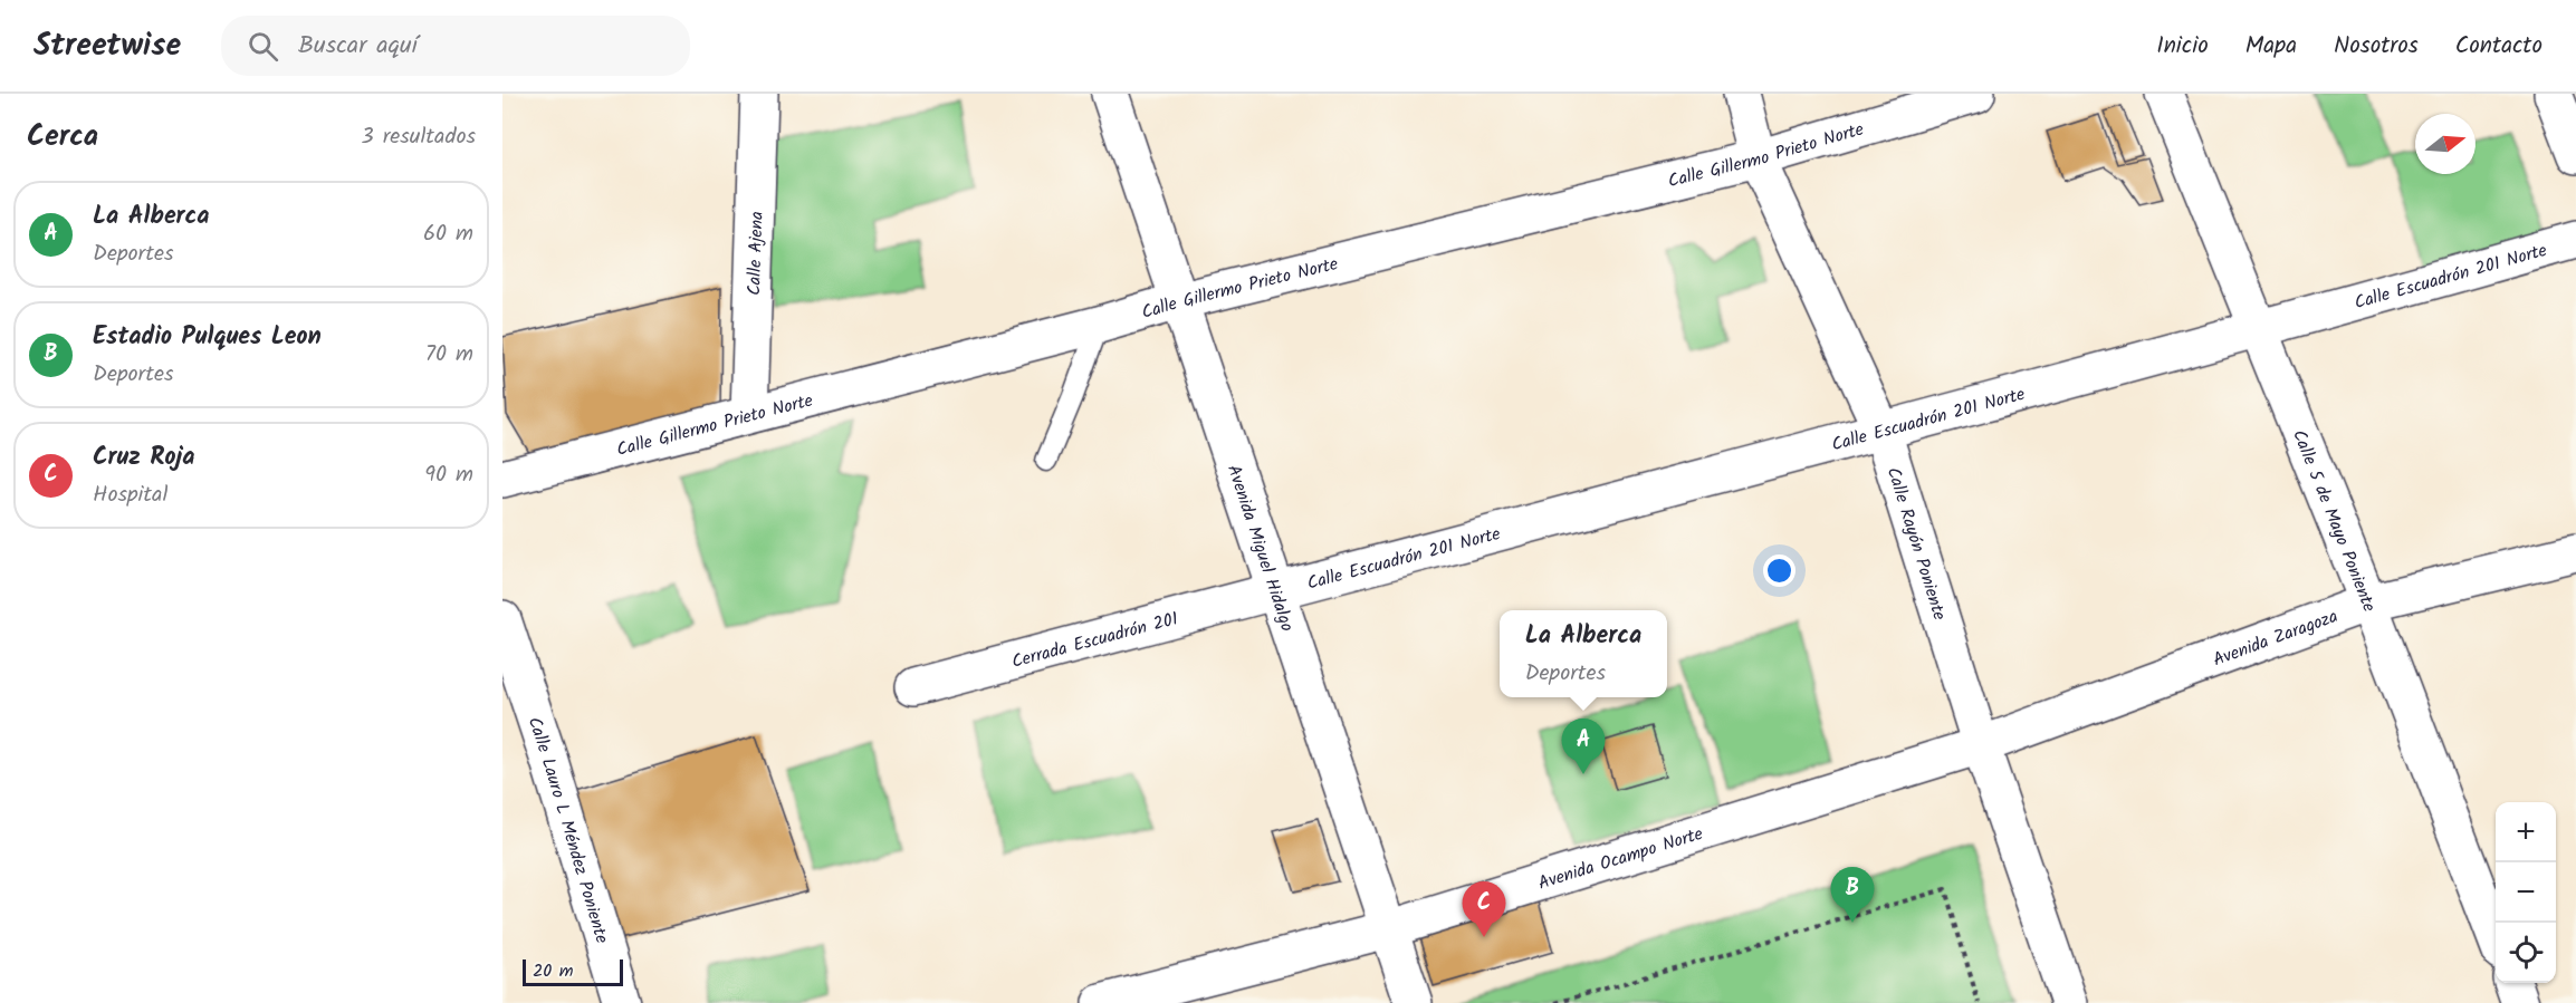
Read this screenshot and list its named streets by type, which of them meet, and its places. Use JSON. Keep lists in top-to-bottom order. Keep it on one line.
{"streets":{"street":["Calle Gillermo Prieto Norte","Calle Ajena","Calle Escuadrón 201 Norte","Calle 5 de Mayo Poniente","Calle Rayón Poniente","Avenida Miguel Hidalgo","Avenida Zaragoza","Cerrada Escuadrón 201","Calle Lauro L Méndez Poniente","Avenida Ocampo Norte"]},"crossings":[["Calle Gillermo Prieto Norte","Calle Ajena"],["Calle Gillermo Prieto Norte","Calle Rayón Poniente"],["Calle Gillermo Prieto Norte","Avenida Miguel Hidalgo"],["Calle Escuadrón 201 Norte","Calle 5 de Mayo Poniente"],["Calle Escuadrón 201 Norte","Calle Rayón Poniente"],["Calle Escuadrón 201 Norte","Avenida Miguel Hidalgo"],["Calle Escuadrón 201 Norte","Cerrada Escuadrón 201"],["Calle 5 de Mayo Poniente","Avenida Zaragoza"],["Calle Rayón Poniente","Avenida Zaragoza"],["Calle Rayón Poniente","Avenida Ocampo Norte"],["Avenida Miguel Hidalgo","Cerrada Escuadrón 201"],["Avenida Miguel Hidalgo","Avenida Ocampo Norte"],["Avenida Zaragoza","Avenida Ocampo Norte"]],"scale_bar":"20 m","north":"right","page":{"header":"Streetwise","search":"Buscar aquí","nav":["Inicio","Mapa","Nosotros","Contacto"],"heading":["Cerca","3 resultados"],"list":[{"mark":"A","name":"La Alberca","note":"Deportes","value":"60 m"},{"mark":"B","name":"Estadio Pulques Leon","note":"Deportes","value":"70 m"},{"mark":"C","name":"Cruz Roja","note":"Hospital","value":"90 m"}],"popup":["La Alberca","Deportes"],"pins":["A","B","C"],"map_buttons":["+","−"],"scale":"20 m"}}
